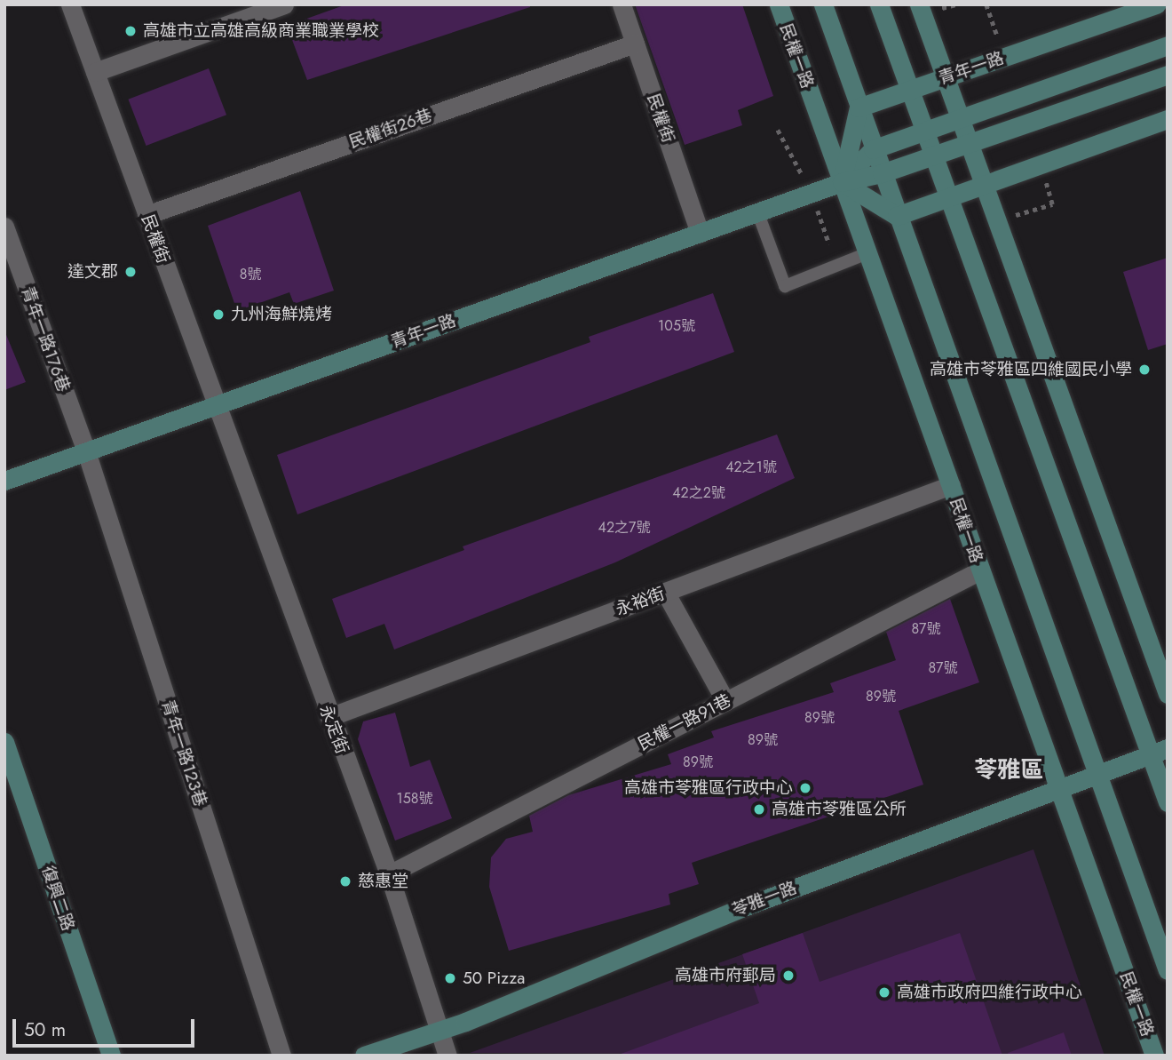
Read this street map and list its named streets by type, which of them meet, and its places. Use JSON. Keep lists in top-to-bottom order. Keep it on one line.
{"streets":{"street":["民權一路","青年一路","民權街","民權街26巷","青年一路176巷","永裕街","民權一路91巷","永定街","青年一路123巷","復興二路","苓雅一路"]},"crossings":[["民權一路","青年一路"],["民權一路","永裕街"],["民權一路","民權一路91巷"],["民權一路","苓雅一路"],["青年一路","民權街"],["青年一路","青年一路176巷"],["青年一路","永定街"],["青年一路","青年一路123巷"],["民權街","民權街26巷"],["民權街","永定街"],["青年一路176巷","青年一路123巷"],["永裕街","永定街"],["民權一路91巷","永定街"],["永定街","苓雅一路"]],"districts":["苓雅區"],"places":["高雄市立高雄高級商業職業學校","達文郡","九州海鮮燒烤","高雄市苓雅區四維國民小學","高雄市苓雅區行政中心","高雄市苓雅區公所","慈惠堂","高雄市府郵局","50 Pizza","高雄市政府四維行政中心"],"house_numbers":["8號","105號","42之1號","42之2號","42之7號","87號","87號","89號","89號","89號","89號","158號"],"scale_bar":"50 m"}
